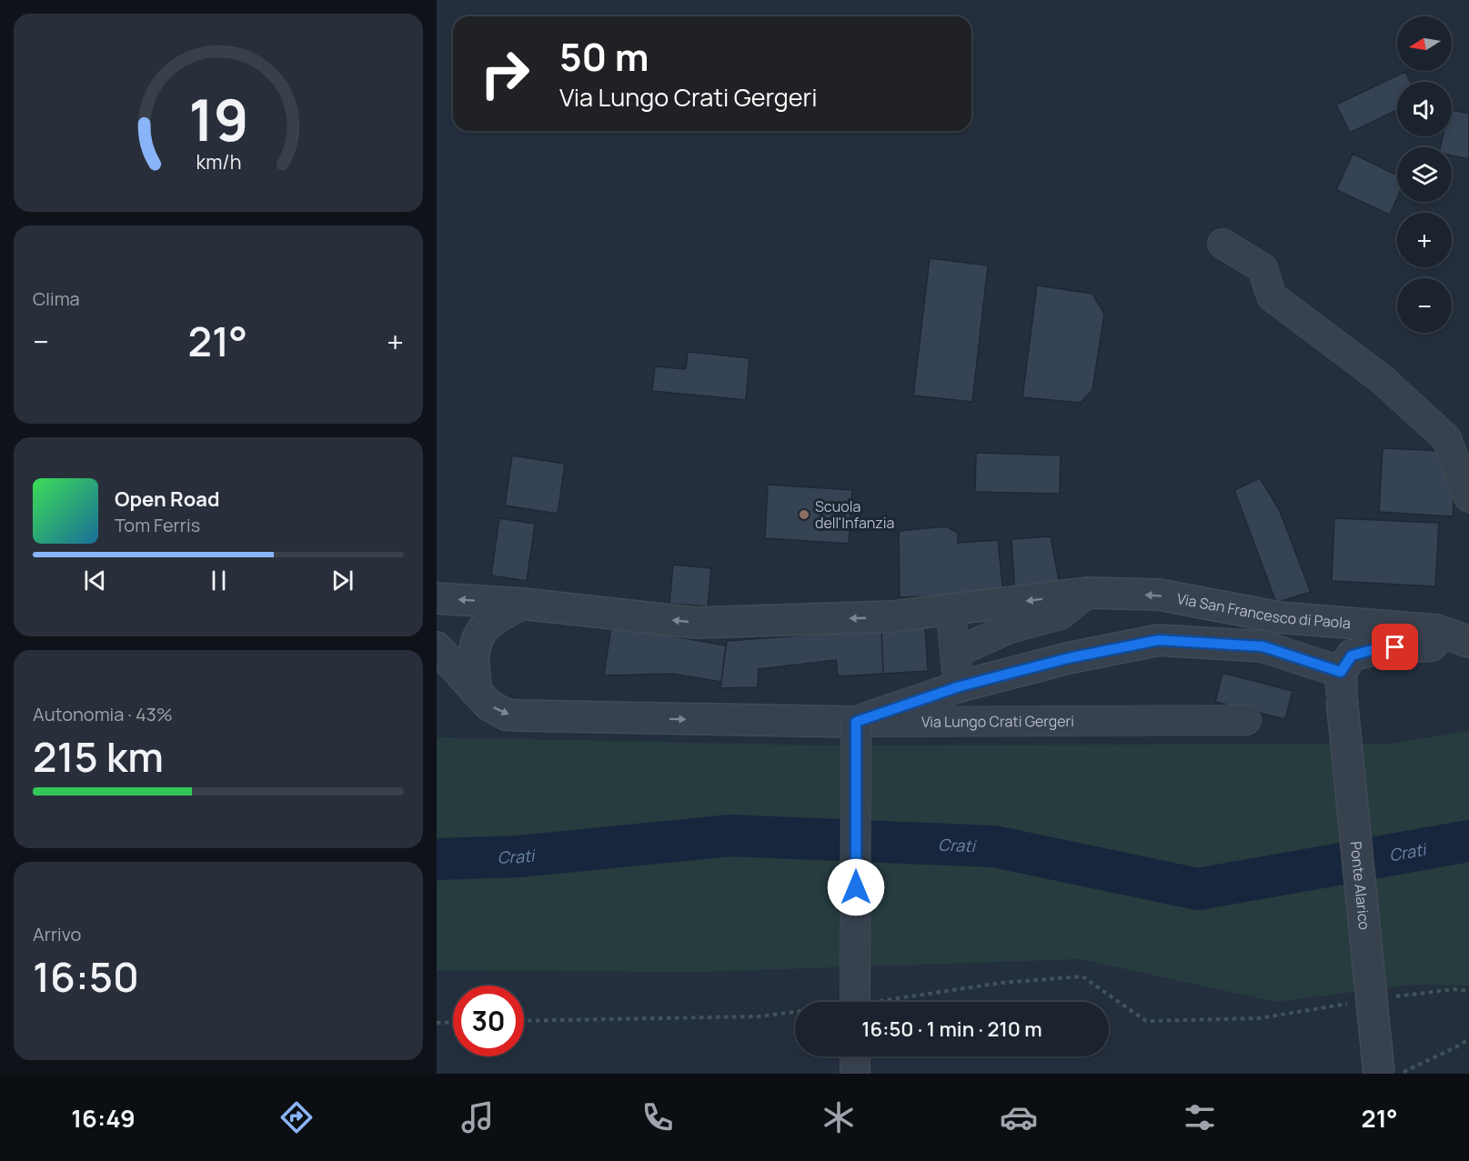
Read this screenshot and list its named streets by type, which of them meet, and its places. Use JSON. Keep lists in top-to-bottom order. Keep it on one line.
{"streets":{"street":["Via San Francesco di Paola","Via Lungo Crati Gergeri","Ponte Alarico"]},"crossings":[["Via Lungo Crati Gergeri","Ponte Alarico"]],"water":["Crati"],"places":["Scuola dell'Infanzia"],"north":"left","page":{"map_buttons":["+","−"],"turn":["50 m","Via Lungo Crati Gergeri"],"tile":["Clima",["Autonomia · 43%","215 km"],["Arrivo","16:50"]],"heat":["−","21°","+"],"song":["Open Road","Tom Ferris"],"limit":"30","trip":"16:50 · 1 min · 210 m","tabs":["16:49","21°"],"gauge":["19","km/h"]}}
